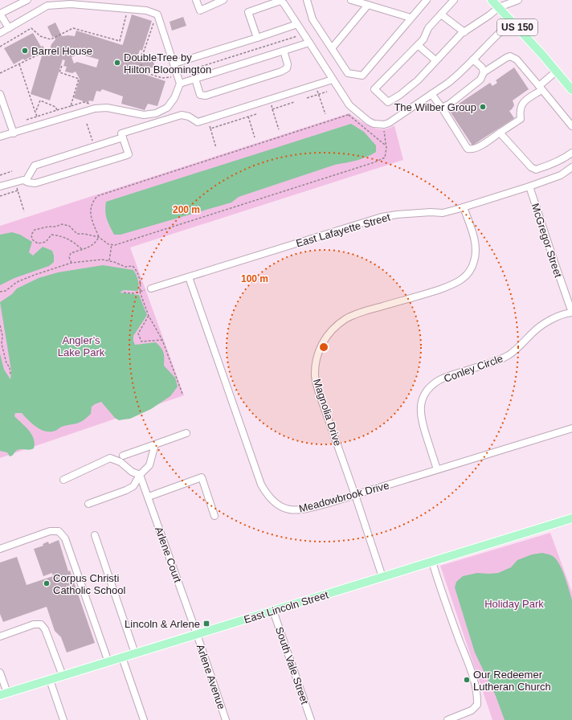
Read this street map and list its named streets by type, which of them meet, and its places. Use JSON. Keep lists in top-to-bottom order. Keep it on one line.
{"streets":{"main road":["US 150","East Lincoln Street"],"street":["East Lafayette Street","McGregor Street","Conley Circle","Magnolia Drive","Meadowbrook Drive","Arlene Court","South Vale Street","Arlene Avenue"]},"crossings":[["East Lafayette Street","McGregor Street"],["East Lafayette Street","Magnolia Drive"],["East Lafayette Street","Meadowbrook Drive"],["McGregor Street","Conley Circle"],["Conley Circle","Meadowbrook Drive"],["Magnolia Drive","Meadowbrook Drive"],["Magnolia Drive","East Lincoln Street"],["Arlene Court","East Lincoln Street"],["Arlene Court","Arlene Avenue"],["East Lincoln Street","South Vale Street"],["East Lincoln Street","Arlene Avenue"]],"parks":["Angler’s Lake Park","Holiday Park"],"places":{"other":["Barrel House","DoubleTree by Hilton Bloomington","The Wilber Group","Corpus Christi Catholic School","Our Redeemer Lutheran Church"],"transit":["Lincoln & Arlene"]},"rings":["200 m","100 m"]}
